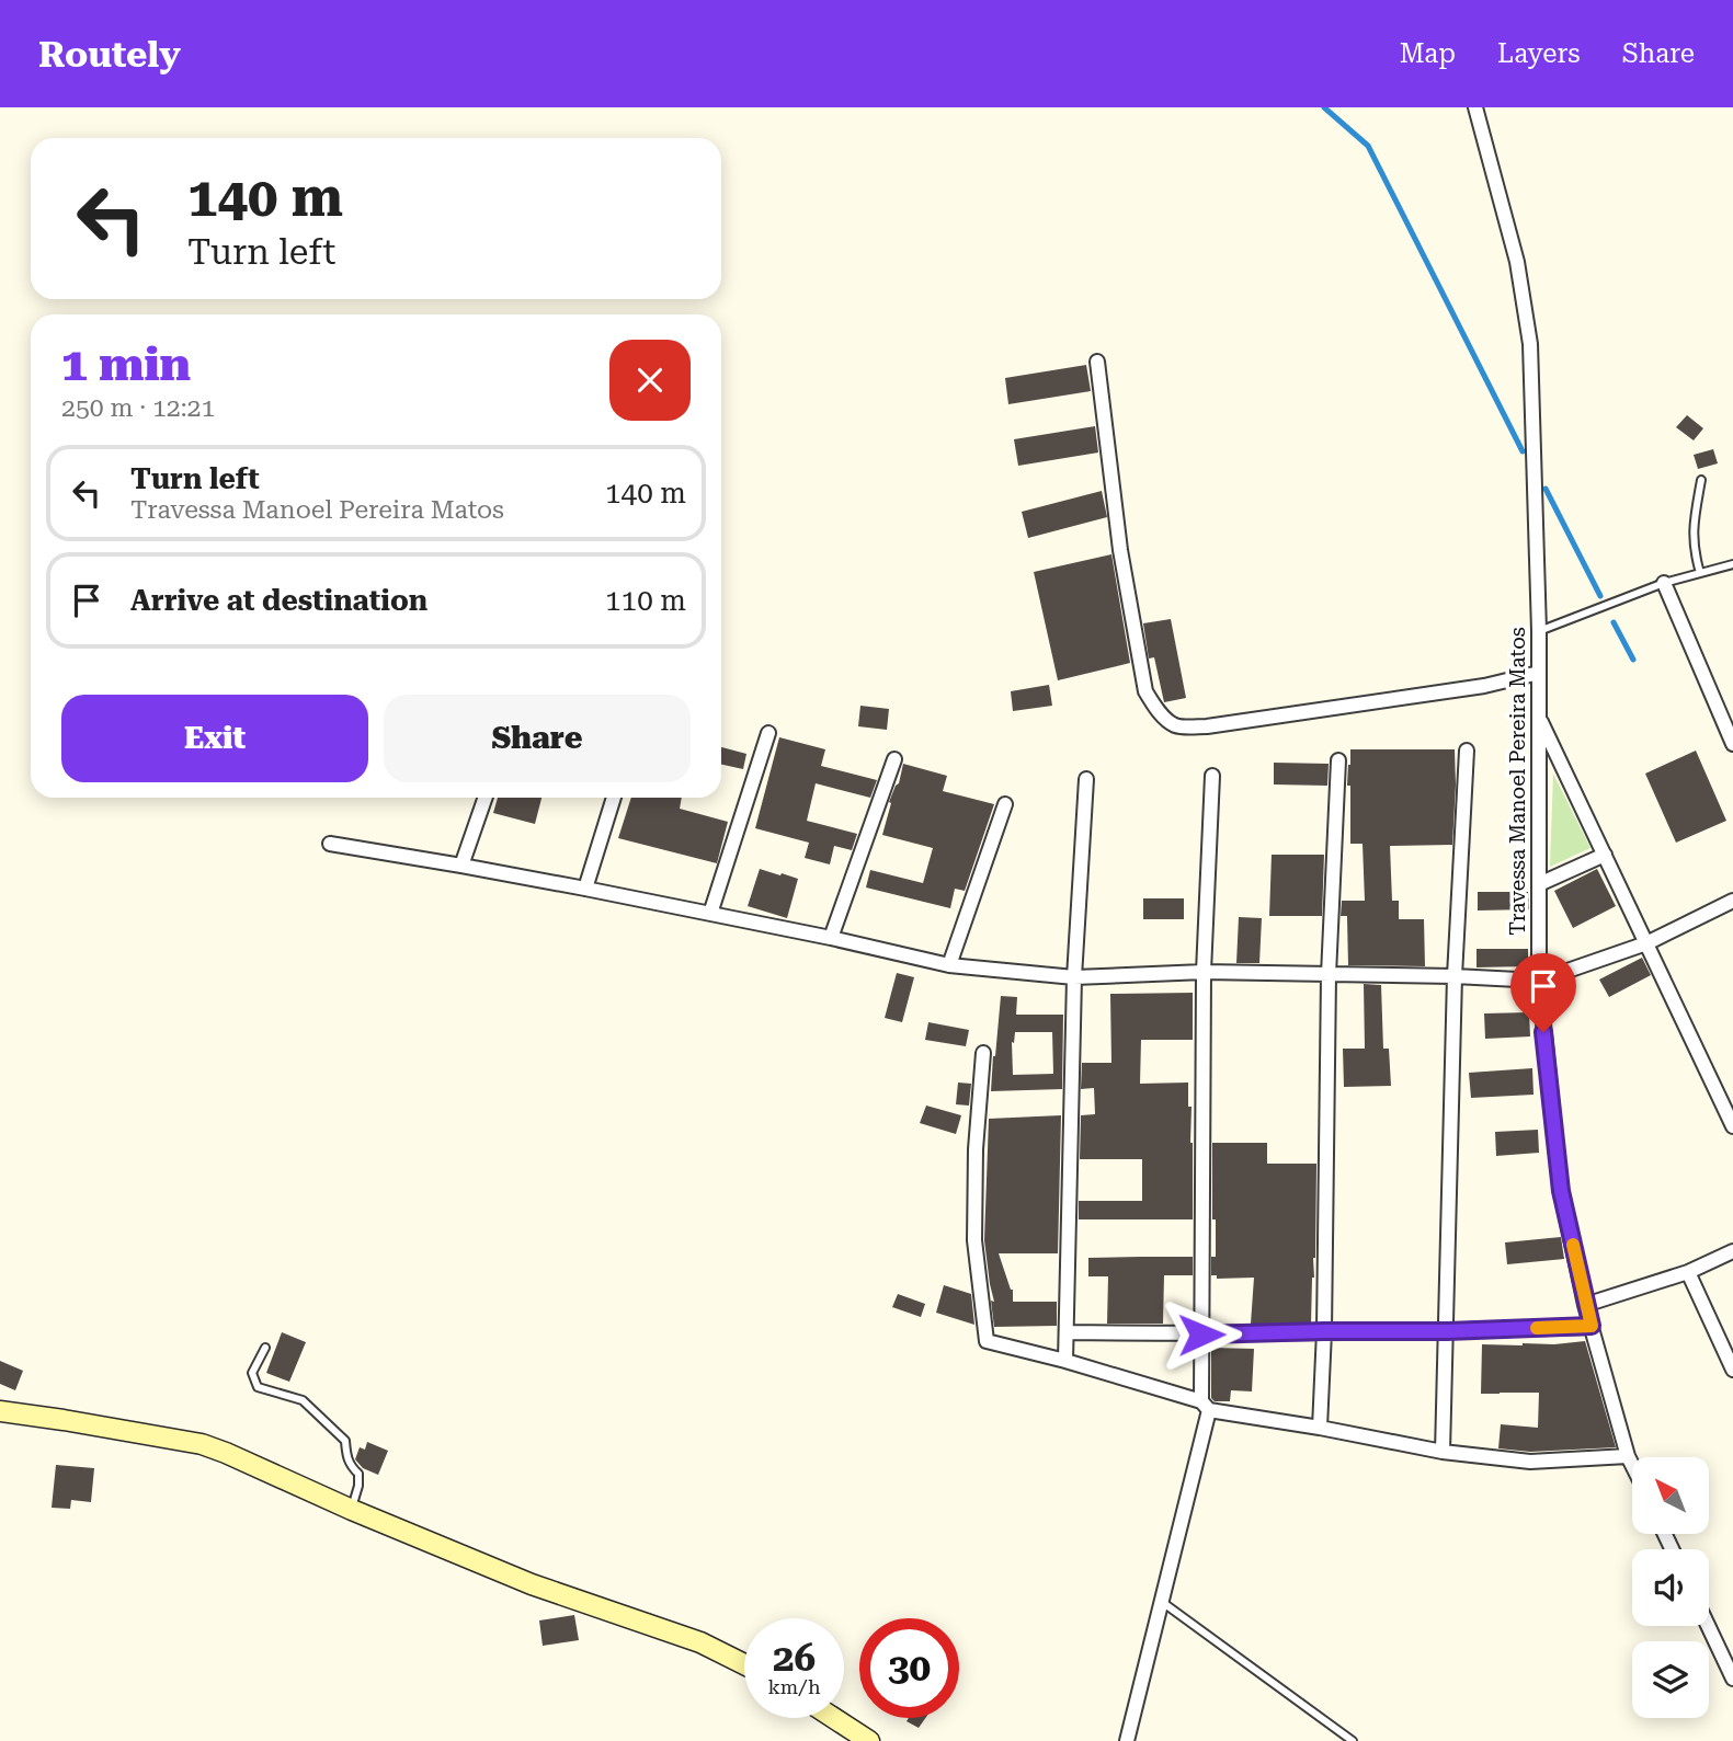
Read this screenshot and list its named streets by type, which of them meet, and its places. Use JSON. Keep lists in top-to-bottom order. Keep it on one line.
{"streets":{"street":["Travessa Manoel Pereira Matos"]},"north":"top left","page":{"header":"Routely","nav":["Map","Layers","Share"],"turn":["140 m","Turn left"],"heading":["1 min","250 m · 12:21"],"list":[{"name":"Turn left","note":"Travessa Manoel Pereira Matos","value":"140 m"},{"name":"Arrive at destination","value":"110 m"}],"buttons":["Exit","Share"],"speed":"26 km/h","limit":"30"}}
